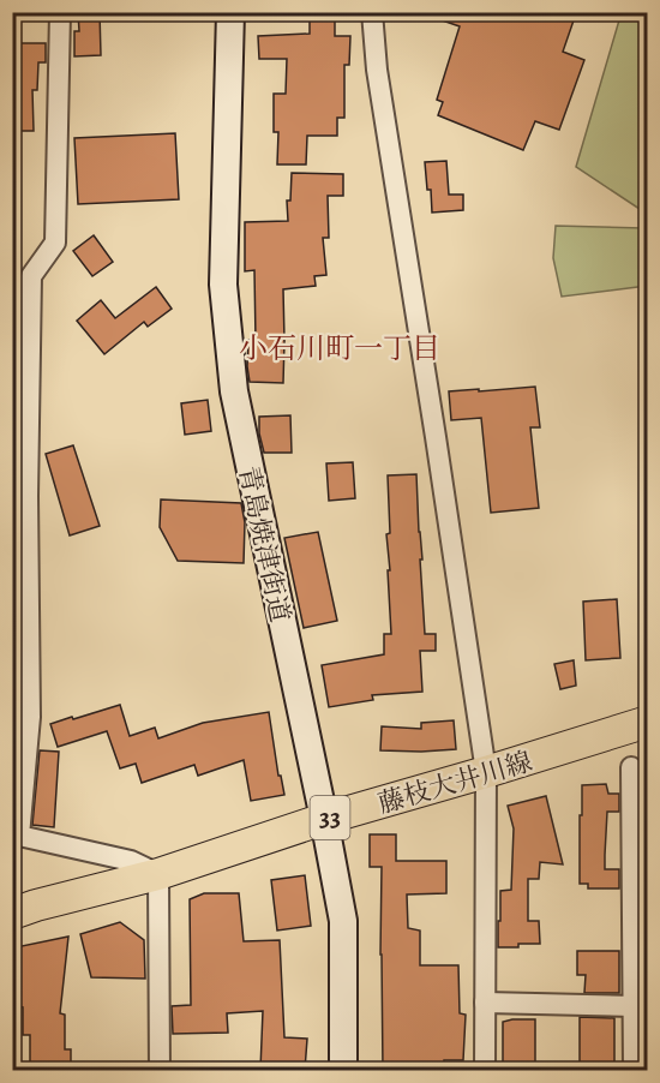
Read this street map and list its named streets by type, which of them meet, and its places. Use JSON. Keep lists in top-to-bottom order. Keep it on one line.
{"streets":{"main road":["青島焼津街道","藤枝大井川線","33"]},"crossings":[["青島焼津街道","藤枝大井川線"]],"districts":["小石川町一丁目"]}
